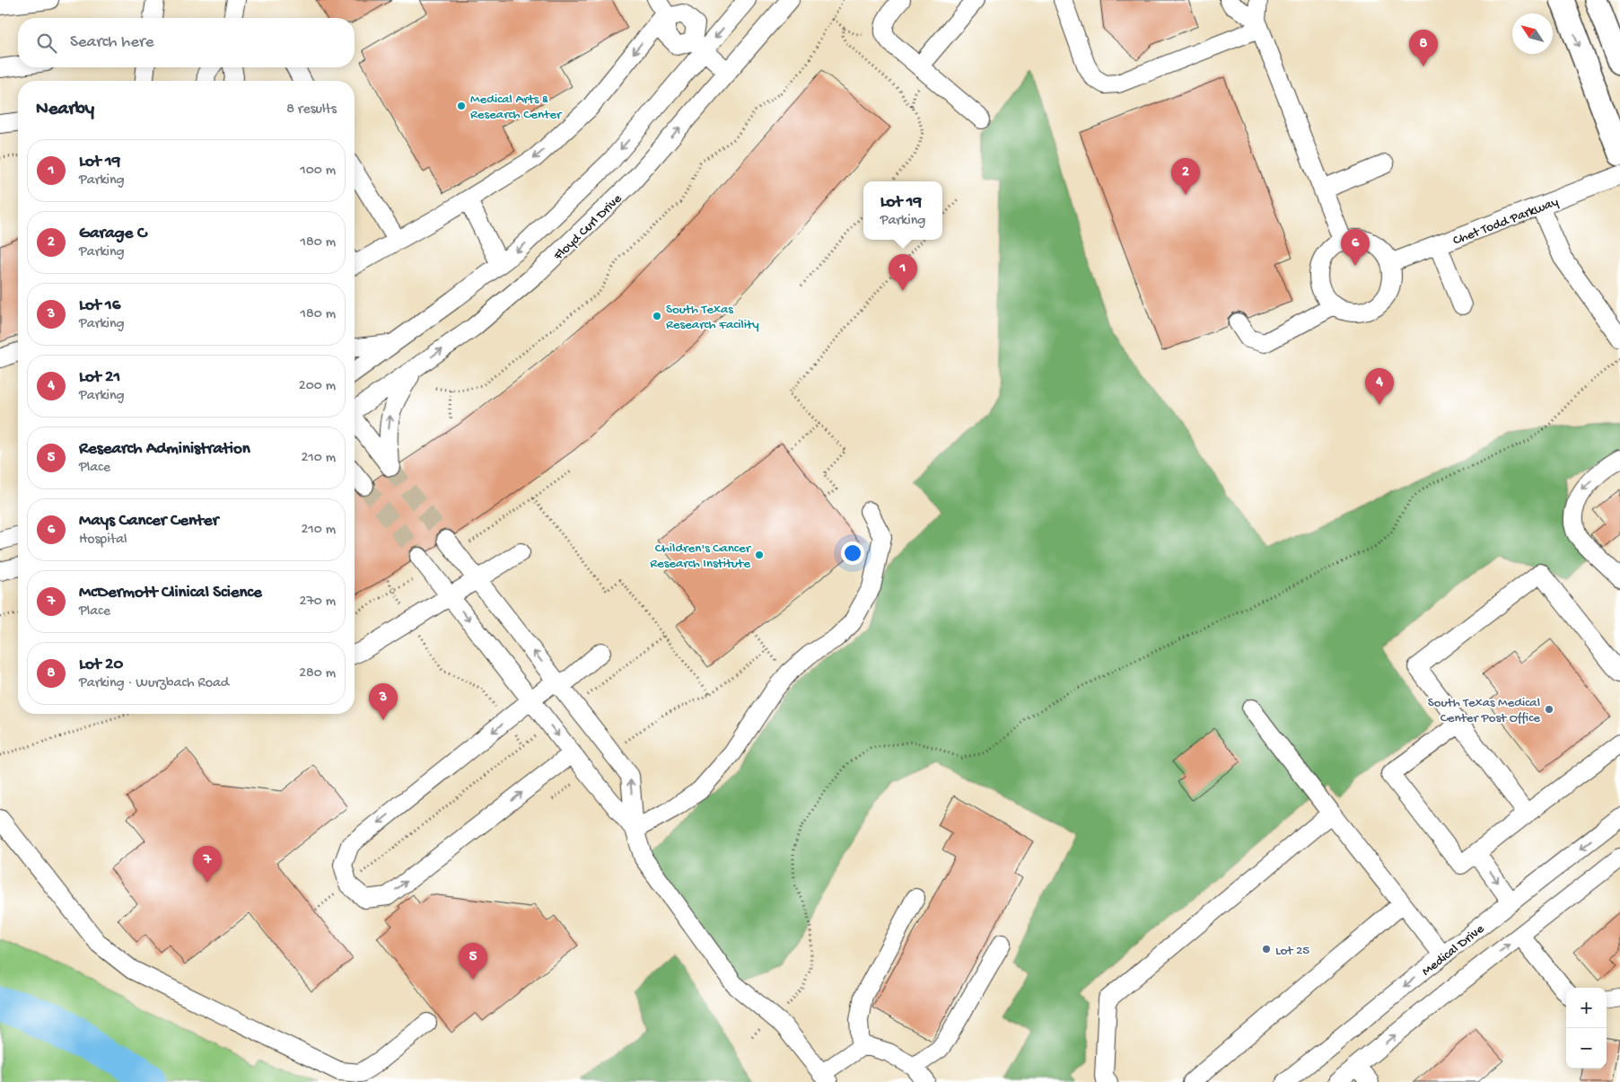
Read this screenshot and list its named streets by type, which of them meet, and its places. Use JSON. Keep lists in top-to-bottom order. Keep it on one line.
{"streets":{"street":["Chet Todd Parkway","Floyd Curl Drive","Medical Drive"]},"places":["Medical Arts & Research Center","South Texas Research Facility","Children's Cancer Research Institute","South Texas Medical Center Post Office","Lot 25"],"north":"top left","page":{"search":"Search here","pins":["8","2","6","1","4","3","7","5"],"heading":["Nearby","8 results"],"list":[{"mark":"1","name":"Lot 19","note":"Parking","value":"100 m"},{"mark":"2","name":"Garage C","note":"Parking","value":"180 m"},{"mark":"3","name":"Lot 16","note":"Parking","value":"180 m"},{"mark":"4","name":"Lot 21","note":"Parking","value":"200 m"},{"mark":"5","name":"Research Administration","note":"Place","value":"210 m"},{"mark":"6","name":"Mays Cancer Center","note":"Hospital","value":"210 m"},{"mark":"7","name":"McDermott Clinical Science","note":"Place","value":"270 m"},{"mark":"8","name":"Lot 20","note":"Parking · Wurzbach Road","value":"280 m"}],"popup":["Lot 19","Parking"],"map_buttons":["+","−"]}}
